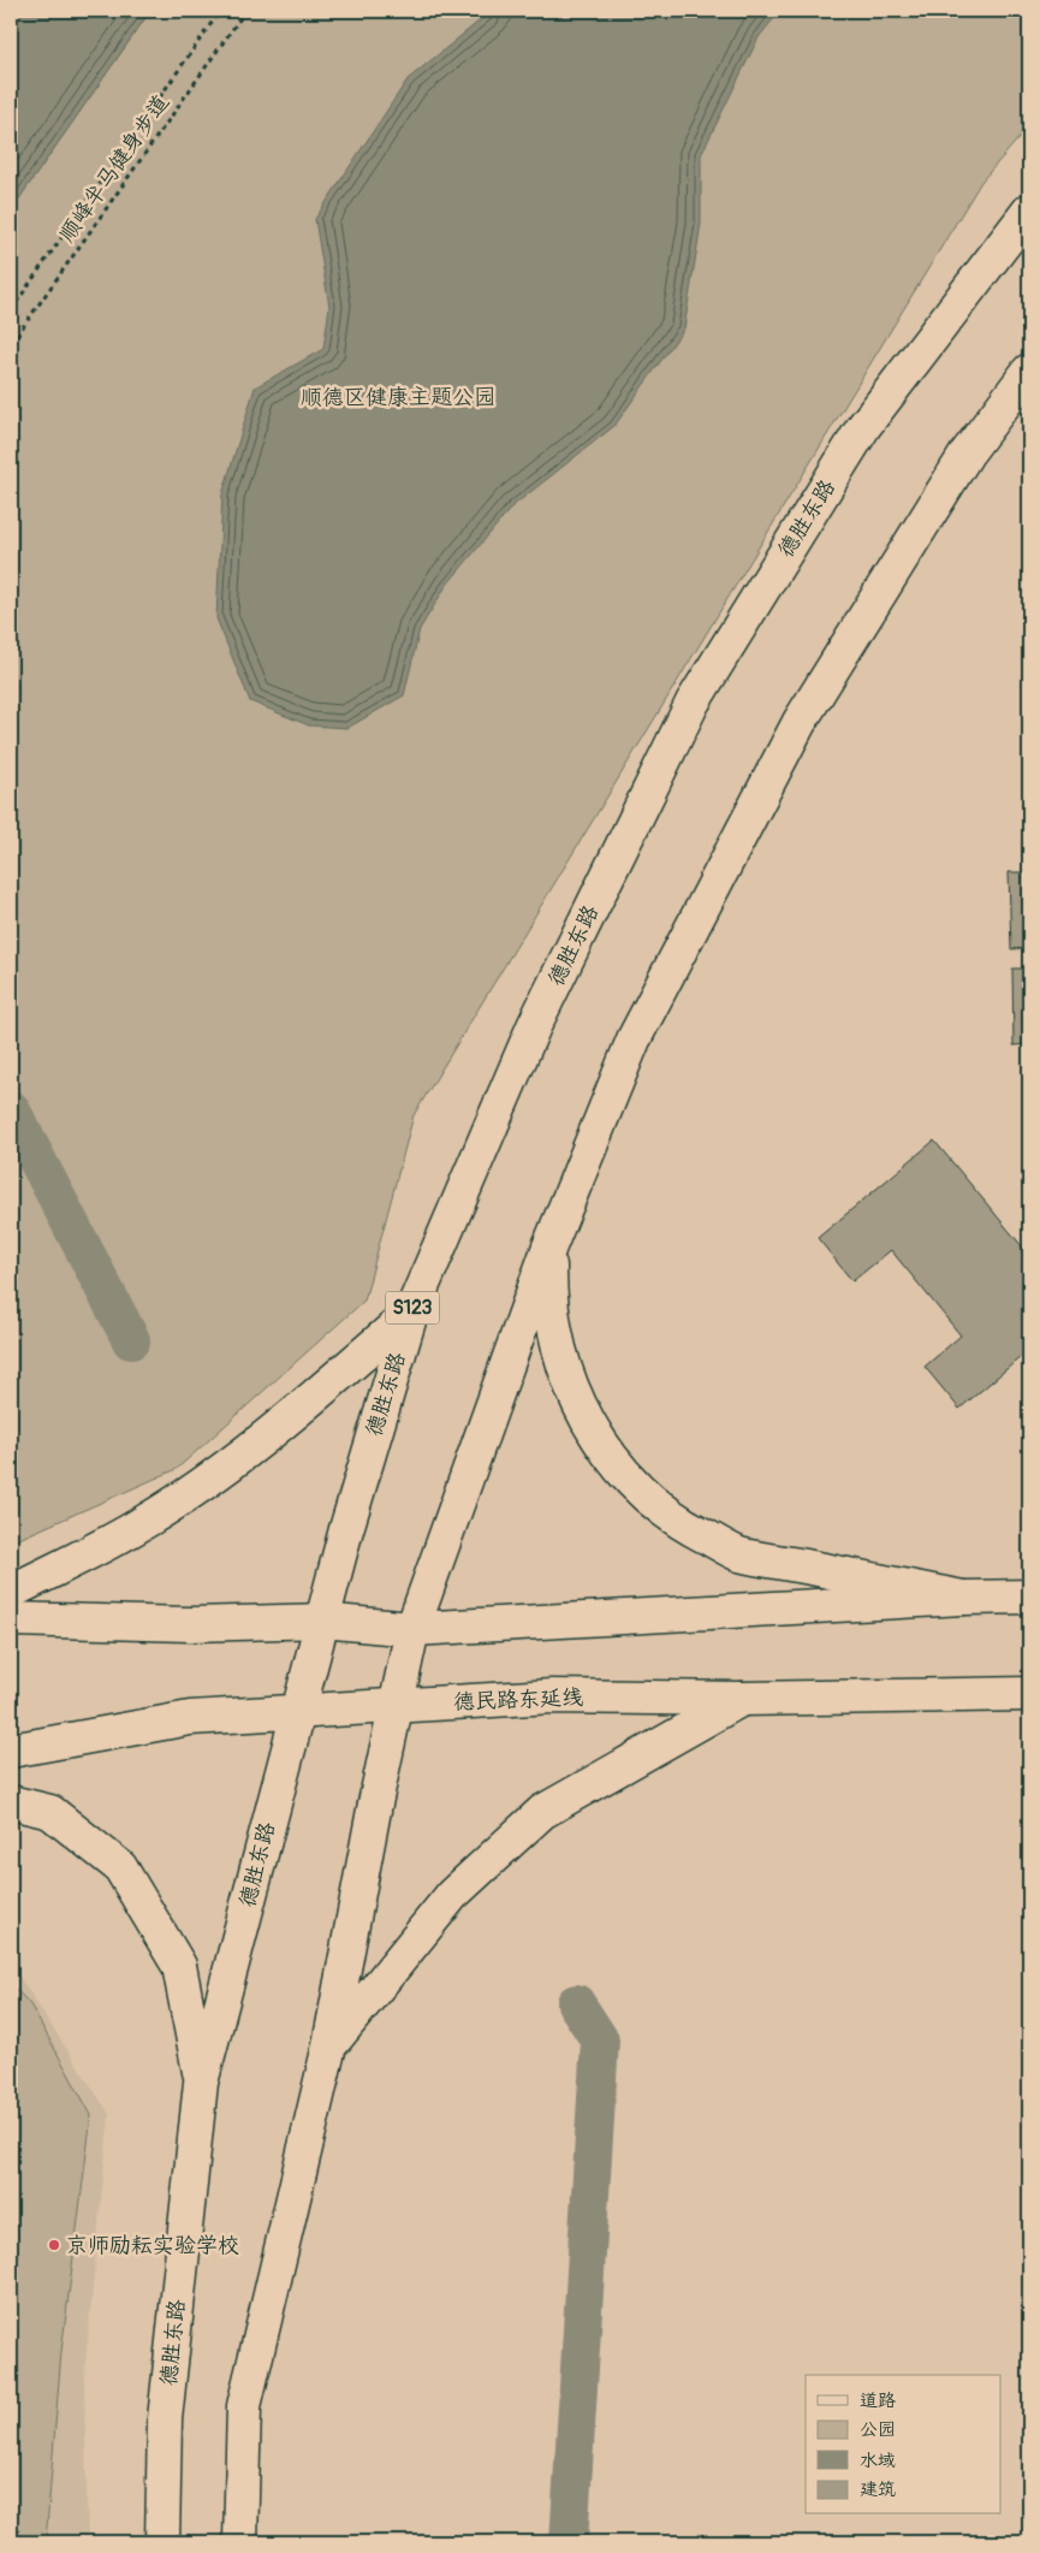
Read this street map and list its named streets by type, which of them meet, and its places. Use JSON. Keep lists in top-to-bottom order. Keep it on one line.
{"streets":{"main road":["德胜东路","S123","德民路东延线"],"path":["顺峰半马健身步道"]},"crossings":[["德胜东路","德民路东延线"]],"parks":["顺德区健康主题公园"],"places":["京师励耘实验学校"],"legend":["道路","公园","水域","建筑"]}
